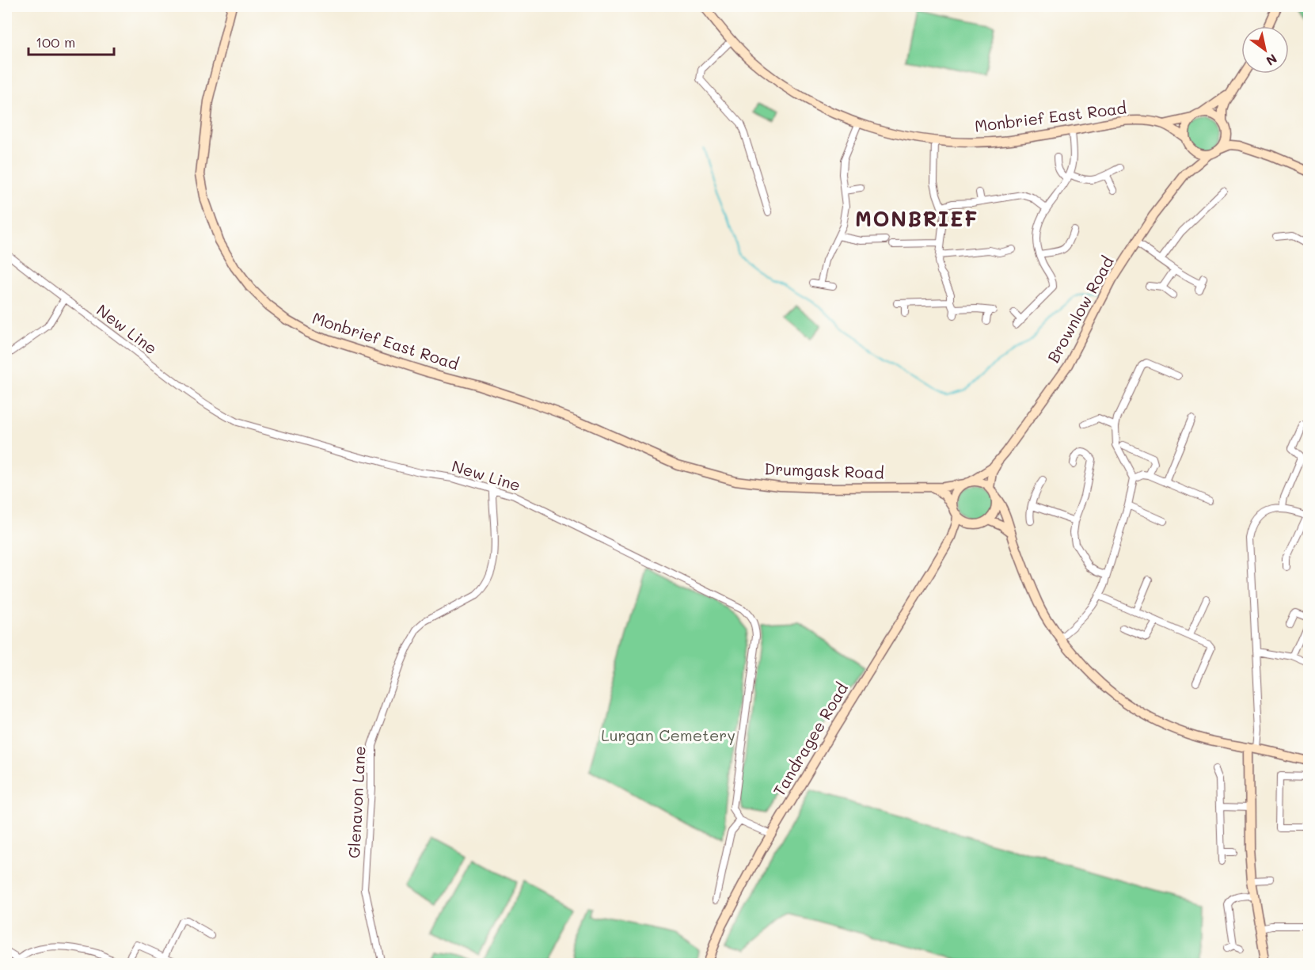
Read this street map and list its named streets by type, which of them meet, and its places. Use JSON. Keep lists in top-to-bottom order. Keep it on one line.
{"streets":{"street":["Monbrief East Road","Brownlow Road","New Line","Drumgask Road","Tandragee Road","Glenavon Lane"]},"crossings":[["Monbrief East Road","Brownlow Road"],["Monbrief East Road","Drumgask Road"],["Brownlow Road","Drumgask Road"],["Brownlow Road","Tandragee Road"],["New Line","Glenavon Lane"],["Drumgask Road","Tandragee Road"]],"districts":["MONBRIEF"],"parks":["Lurgan Cemetery"],"scale_bar":"100 m","north":"bottom right"}
